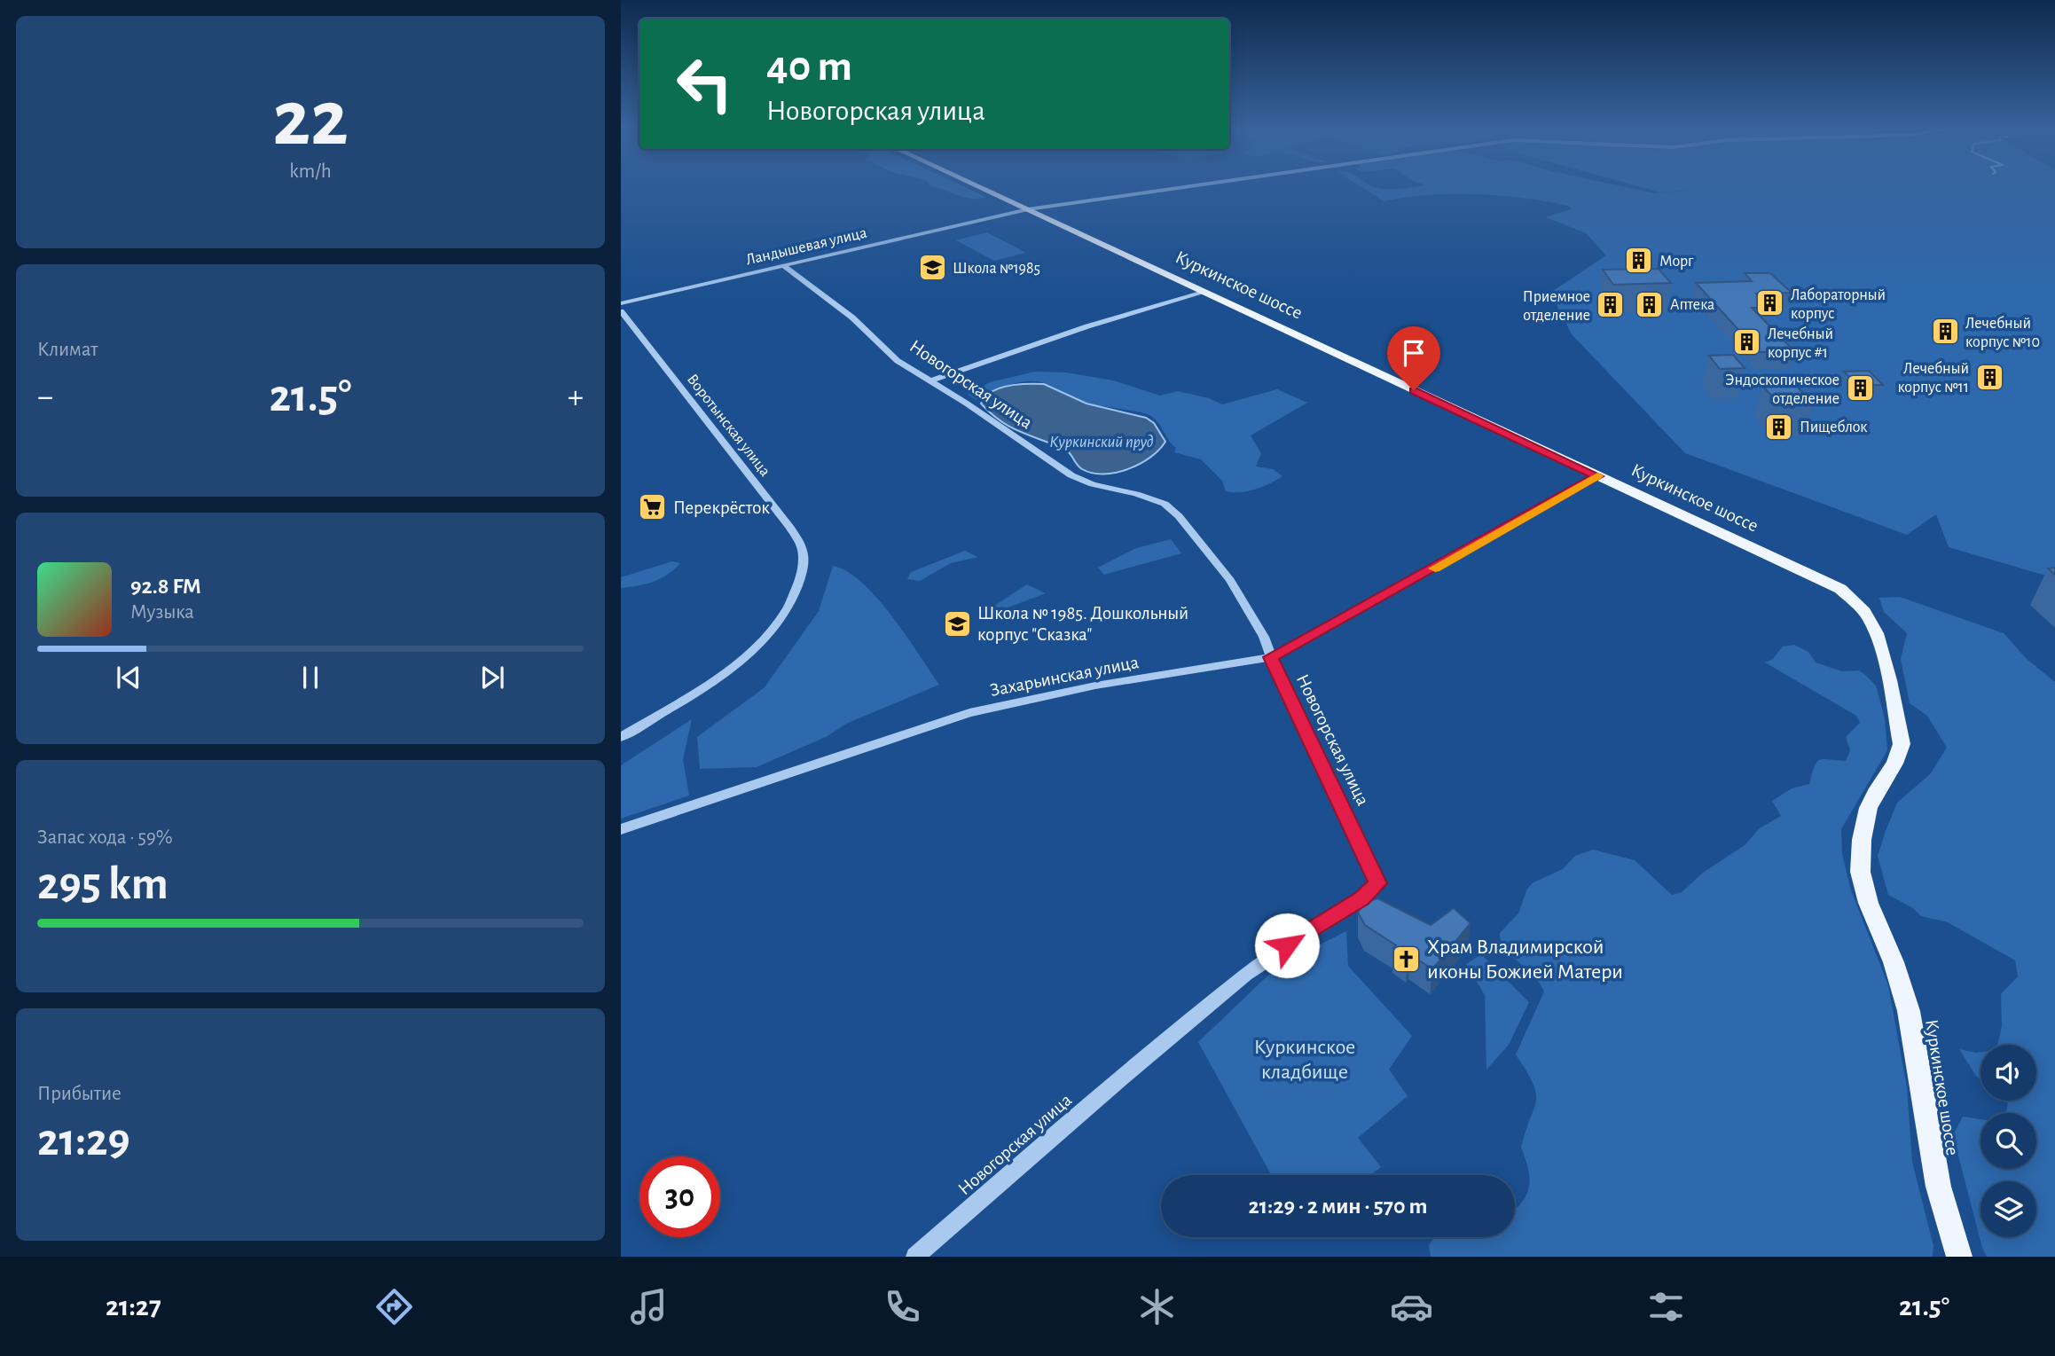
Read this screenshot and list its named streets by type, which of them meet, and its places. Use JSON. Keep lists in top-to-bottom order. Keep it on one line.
{"streets":{"main road":["Куркинское шоссе"],"street":["Ландышевая улица","Новогорская улица","Воротынская улица","Захарьинская улица"]},"crossings":[["Ландышевая улица","Куркинское шоссе"],["Ландышевая улица","Новогорская улица"],["Куркинское шоссе","Захарьинская улица"],["Новогорская улица","Захарьинская улица"]],"water":["Куркинский пруд"],"parks":["Куркинское кладбище"],"places":{"building":["Морг","Лабораторный корпус","Аптека","Приемное отделение","Лечебный корпус №10","Лечебный корпус #1","Лечебный корпус №11","Эндоскопическое отделение","Пищеблок"],"school or university":["Школа №1985","Школа № 1985. Дошкольный корпус \"Сказка\""],"supermarket":["Перекрёсток"],"church":["Храм Владимирской иконы Божией Матери"]},"page":{"tile":[["22","km/h"],"Климат",["Запас хода · 59%","295 km"],["Прибытие","21:29"]],"turn":["40 m","Новогорская улица"],"heat":["−","21.5°","+"],"song":["92.8 FM","Музыка"],"limit":"30","trip":"21:29 · 2 мин · 570 m","tabs":["21:27","21.5°"]}}
